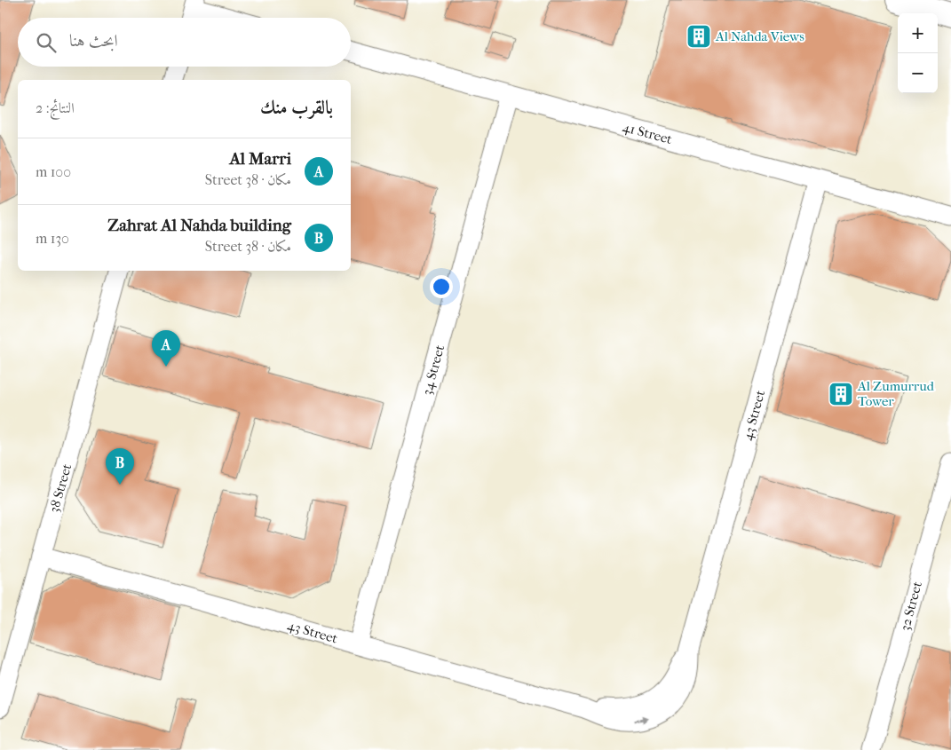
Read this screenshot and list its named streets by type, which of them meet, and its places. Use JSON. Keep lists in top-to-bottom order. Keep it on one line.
{"streets":{"street":["41 Street","34 Street","43 Street","38 Street","32 Street"]},"crossings":[["41 Street","34 Street"],["41 Street","43 Street"],["34 Street","43 Street"],["43 Street","38 Street"]],"places":{"building":["Al Nahda Views","Al Zumurrud Tower"]},"page":{"map_buttons":["+","−"],"search":"ابحث هنا","heading":["بالقرب منك","النتائج: 2"],"list":[{"mark":"A","name":"Al Marri","note":"مكان · 38 Street","value":"100 m"},{"mark":"B","name":"Zahrat Al Nahda building","note":"مكان · 38 Street","value":"130 m"}],"pins":["A","B"]}}
